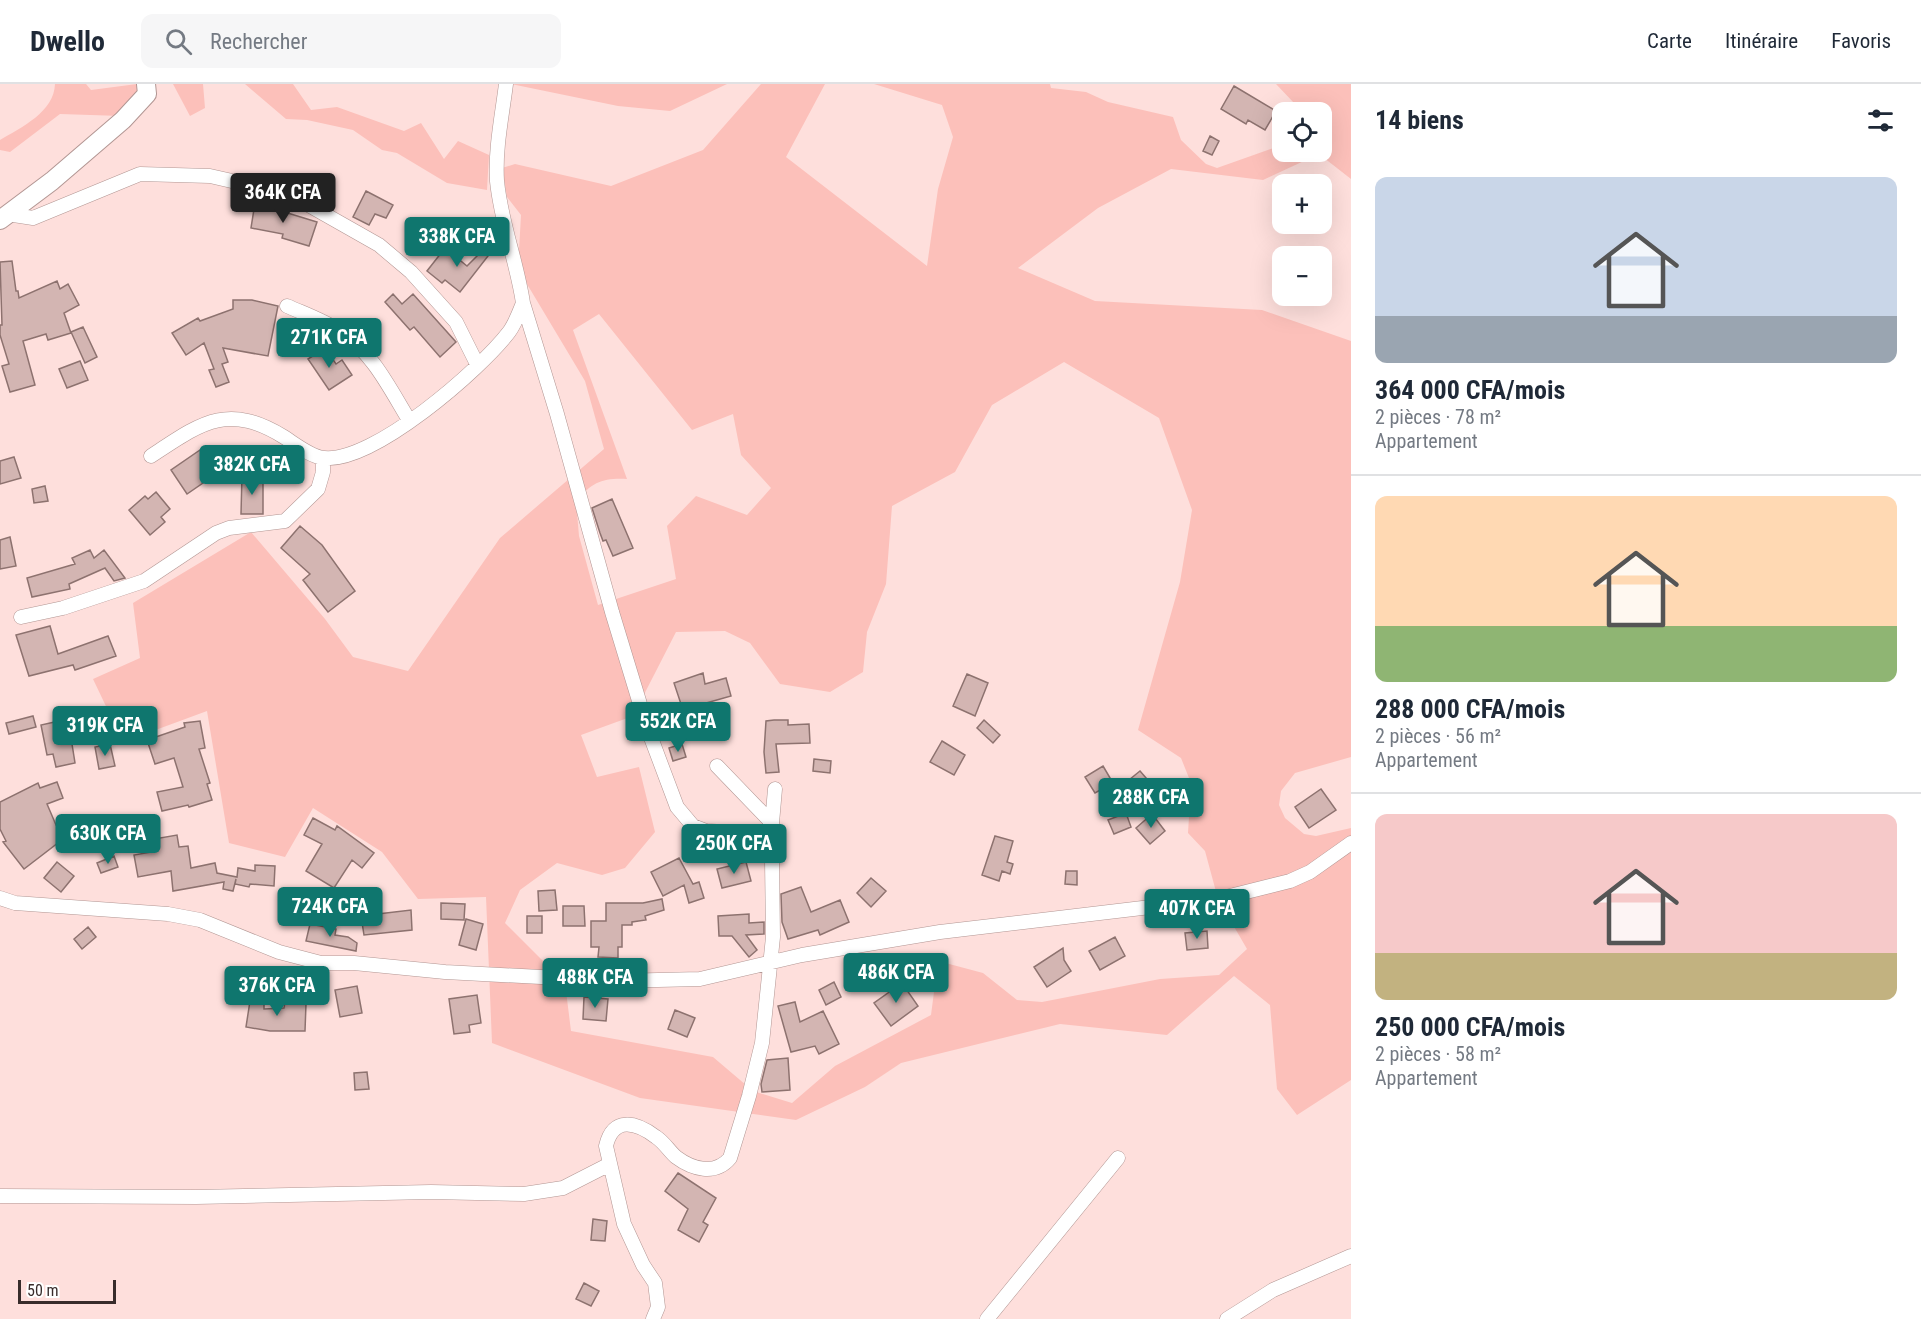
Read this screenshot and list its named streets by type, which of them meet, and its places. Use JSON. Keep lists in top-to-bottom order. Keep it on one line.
{"scale_bar":"50 m","page":{"header":"Dwello","search":"Rechercher","nav":["Carte","Itinéraire","Favoris"],"heading":"14 biens","map_buttons":["+","−"],"list":[{"name":"364 000 CFA/mois","note":"2 pièces · 78 m² · Appartement"},{"name":"288 000 CFA/mois","note":"2 pièces · 56 m² · Appartement"},{"name":"250 000 CFA/mois","note":"2 pièces · 58 m² · Appartement"}],"price":["364K CFA","338K CFA","271K CFA","382K CFA","552K CFA","319K CFA","288K CFA","630K CFA","250K CFA","724K CFA","407K CFA","486K CFA","488K CFA","376K CFA"],"scale":"50 m"}}
